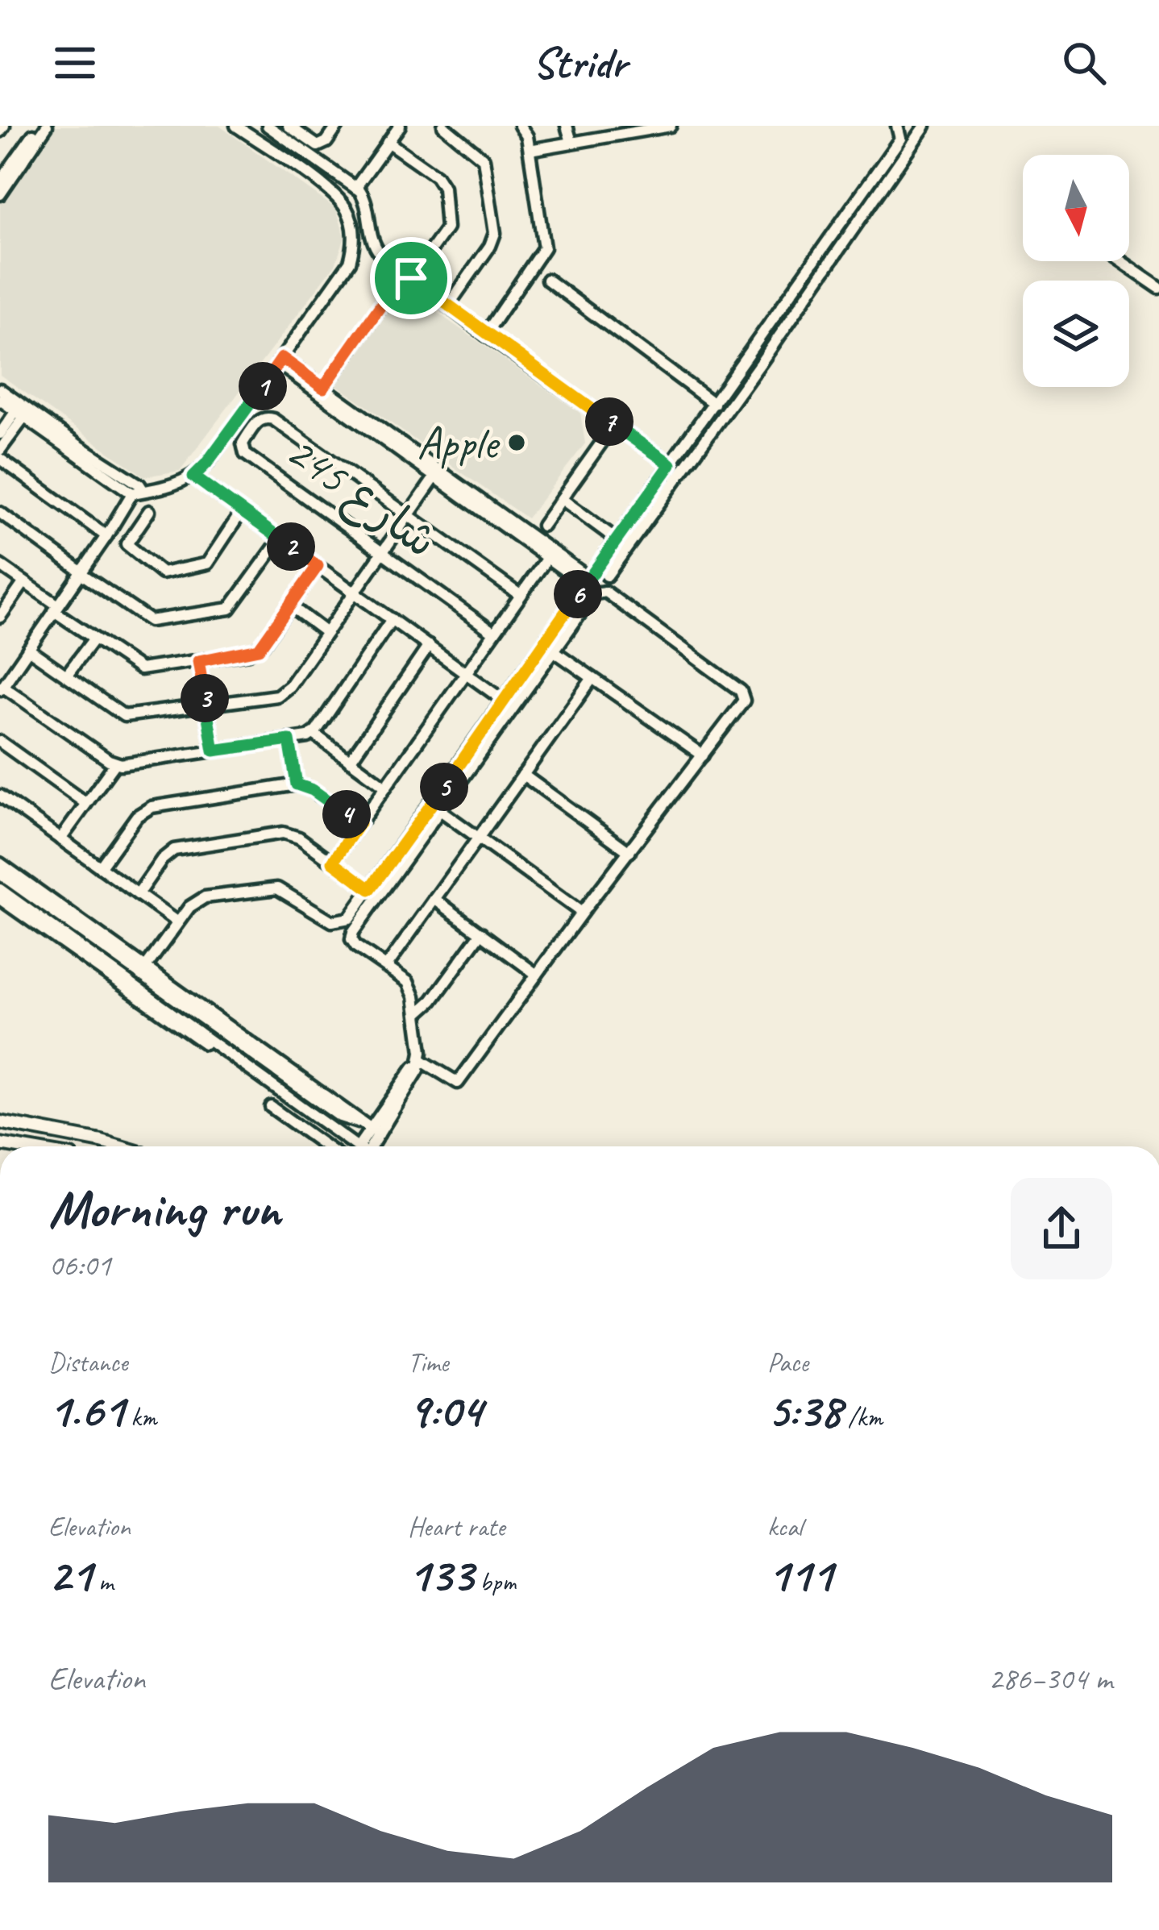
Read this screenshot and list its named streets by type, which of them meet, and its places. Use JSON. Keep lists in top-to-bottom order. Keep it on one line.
{"streets":{"street":["شارع 245"]},"places":["Apple"],"north":"bottom","page":{"header":"Stridr","pins":["1","7","2","6","3","5","4"],"heading":["Morning run","06:01"],"stats":[["Distance","1.61 km"],["Time","9:04"],["Pace","5:38 /km"],["Elevation","21 m"],["Heart rate","133 bpm"],["kcal","111"]],"chart":["Elevation","286–304 m"]}}
